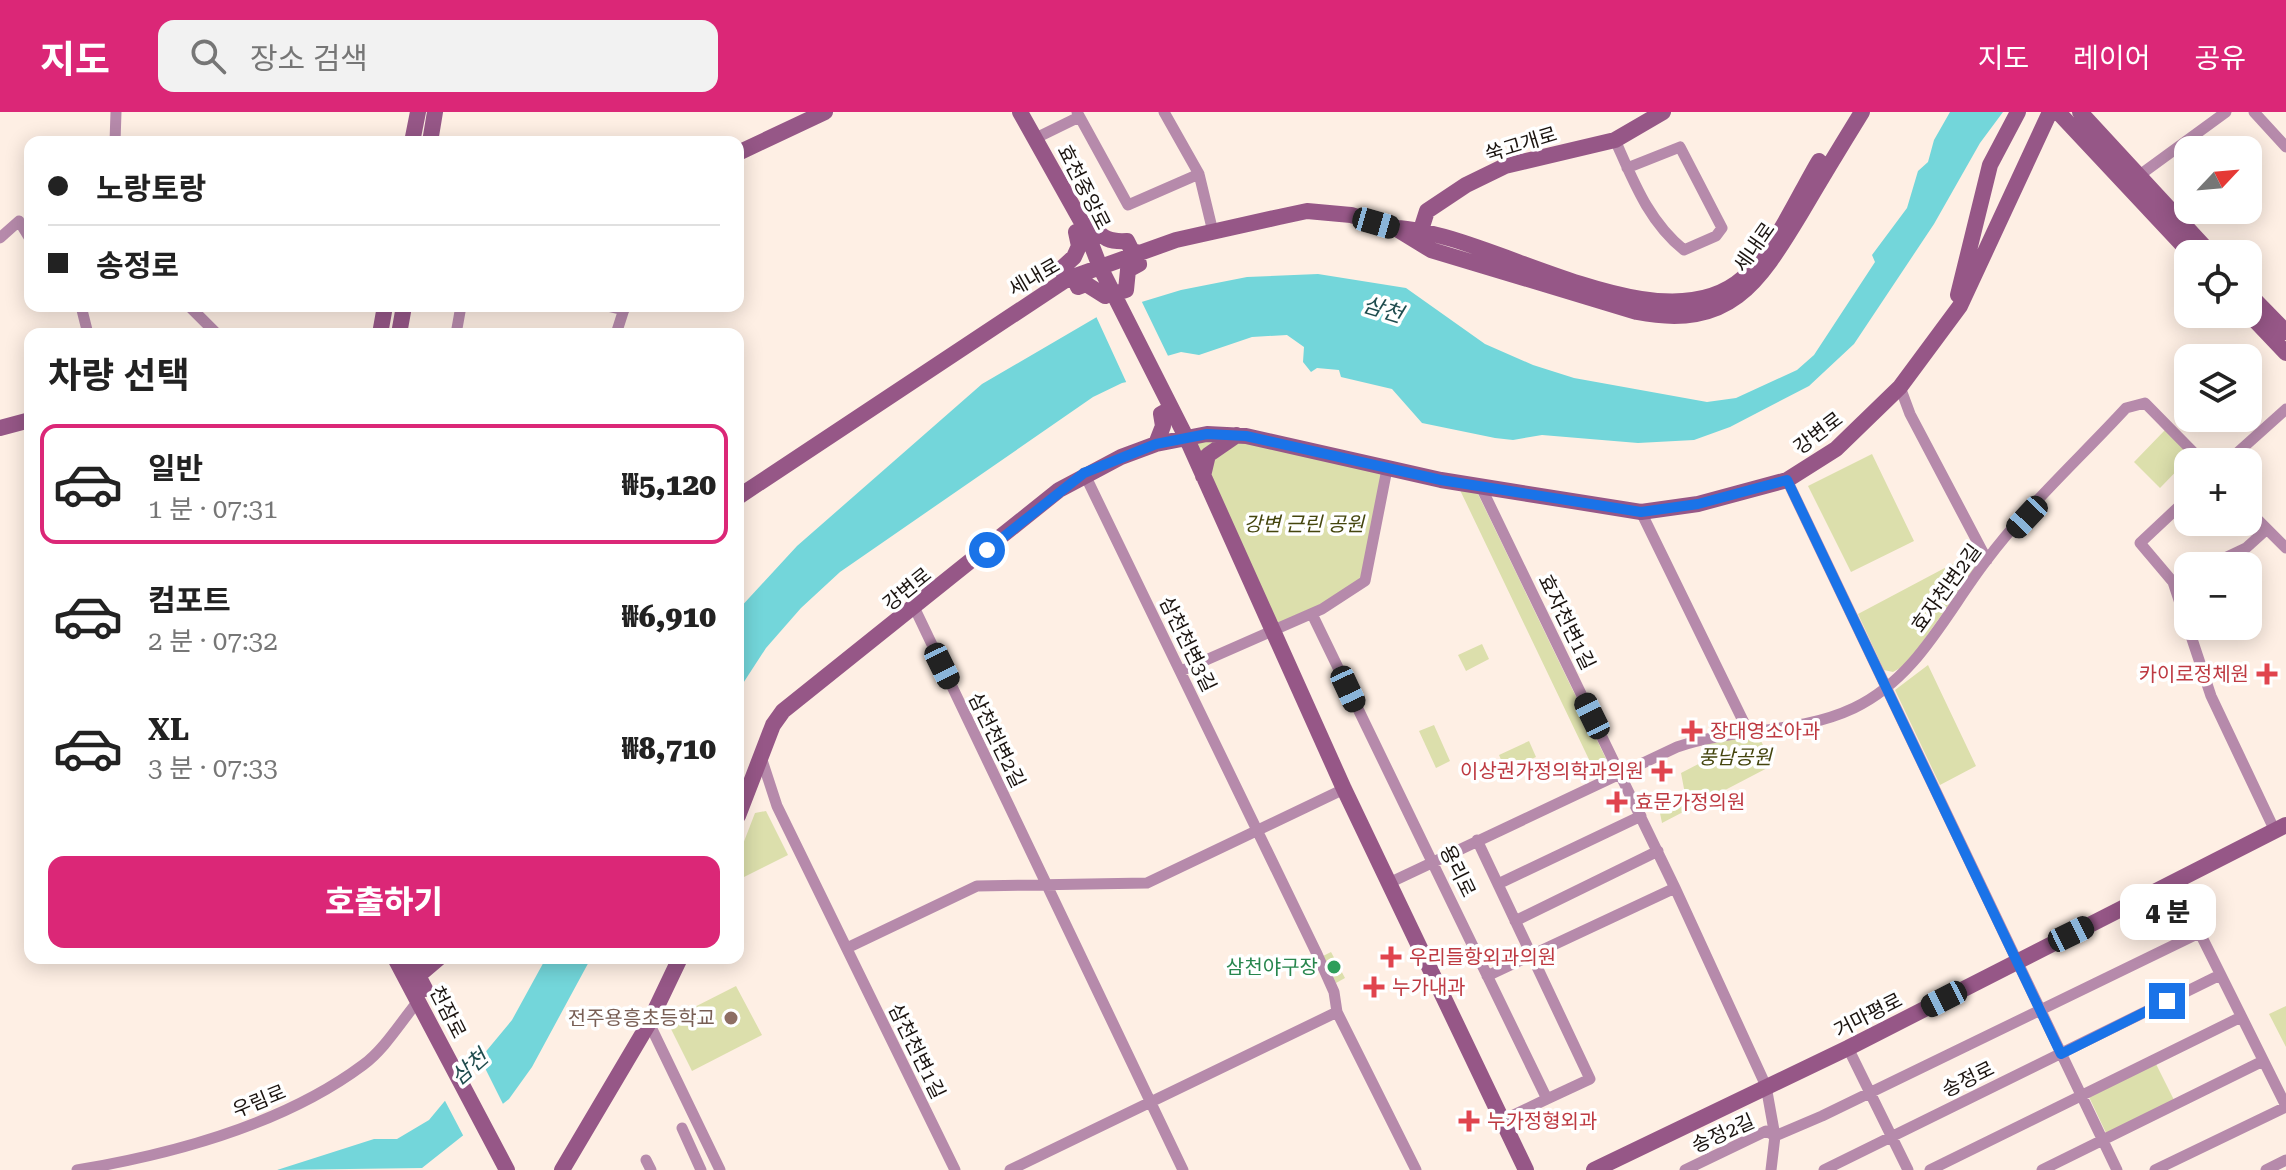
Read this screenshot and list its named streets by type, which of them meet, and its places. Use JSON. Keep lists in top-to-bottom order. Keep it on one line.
{"streets":{"street":["쑥고개로","효천중앙로","세내로","강변로","효자천변2길","효자천변1길","삼천천변3길","삼천천변2길","용리로","천잠로","거마평로","삼천천변1길","송정로","우림로","송정2길"]},"crossings":[["쑥고개로","세내로"],["효천중앙로","세내로"],["강변로","효자천변1길"],["강변로","삼천천변3길"],["강변로","삼천천변2길"],["강변로","삼천천변1길"],["효자천변1길","거마평로"],["효자천변1길","송정2길"],["천잠로","우림로"],["거마평로","송정2길"],["송정로","송정2길"]],"water":["삼천"],"parks":["강변 근린 공원","풍남공원"],"places":{"health":["카이로정체원","장대영소아과","이상권가정의학과의원","효문가정의원","우리들항외과의원","누가내과","누가정형외과"],"other":["삼천야구장","전주용흥초등학교"]},"north":"top right","page":{"header":"지도","search":"장소 검색","nav":["지도","레이어","공유"],"map_buttons":["+","−"],"banner":["노랑토랑","송정로"],"heading":"차량 선택","list":[{"name":"일반","note":"1 분 · 07:31","value":"₩5,120"},{"name":"컴포트","note":"2 분 · 07:32","value":"₩6,910"},{"name":"XL","note":"3 분 · 07:33","value":"₩8,710"}],"buttons":"호출하기","bubble":"4 분"}}
